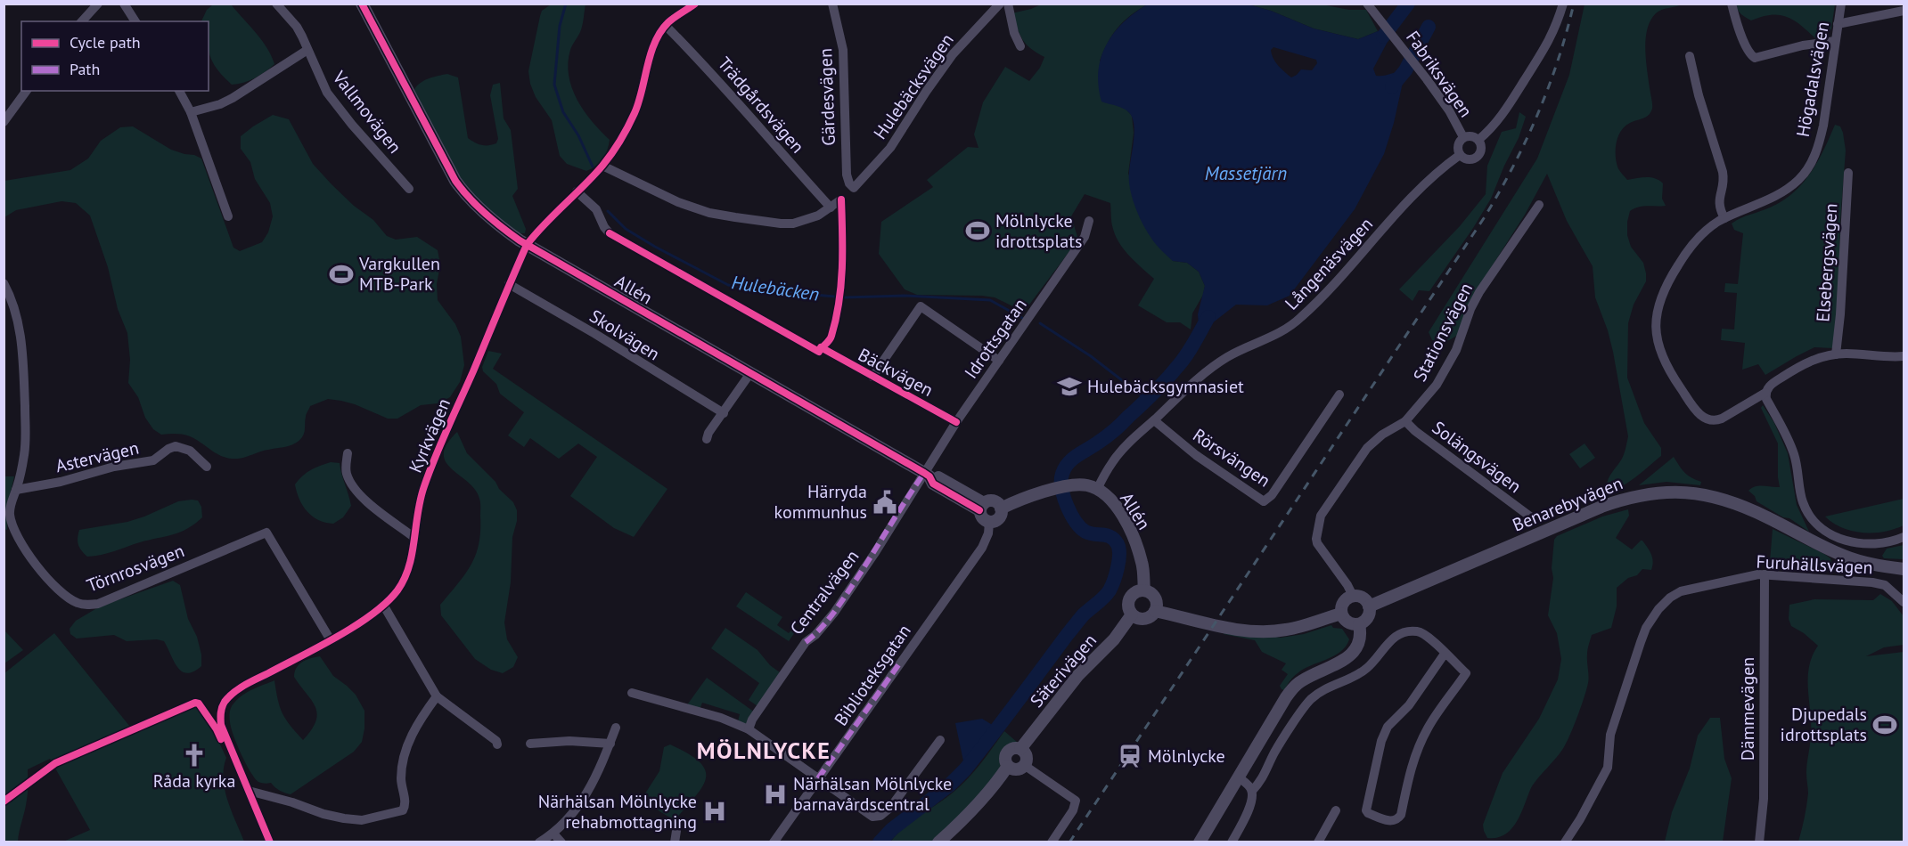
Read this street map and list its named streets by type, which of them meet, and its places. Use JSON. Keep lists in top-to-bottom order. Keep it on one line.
{"streets":{"street":["Fabriksvägen","Högadalsvägen","Hulebäcksvägen","Gärdesvägen","Trädgårdsvägen","Vallmovägen","Elsebergsvägen","Långenäsvägen","Allén","Stationsvägen","Skolvägen","Idrottsgatan","Bäckvägen","Kyrkvägen","Astervägen","Solängsvägen","Rörsvängen","Benarebyvägen","Furuhällsvägen","Törnrosvägen","Centralvägen","Säterivägen","Biblioteksgatan","Dämmevägen"]},"crossings":[["Fabriksvägen","Långenäsvägen"],["Högadalsvägen","Elsebergsvägen"],["Hulebäcksvägen","Gärdesvägen"],["Trädgårdsvägen","Kyrkvägen"],["Långenäsvägen","Allén"],["Långenäsvägen","Rörsvängen"],["Allén","Idrottsgatan"],["Allén","Kyrkvägen"],["Allén","Centralvägen"],["Allén","Säterivägen"],["Allén","Biblioteksgatan"],["Stationsvägen","Solängsvägen"],["Stationsvägen","Benarebyvägen"],["Skolvägen","Kyrkvägen"],["Idrottsgatan","Bäckvägen"],["Idrottsgatan","Centralvägen"],["Kyrkvägen","Törnrosvägen"],["Astervägen","Törnrosvägen"],["Furuhällsvägen","Dämmevägen"]],"districts":["MÖLNLYCKE"],"water":["Massetjärn","Hulebäcken"],"places":{"sports":["Mölnlycke idrottsplats","Vargkullen MTB-Park","Djupedals idrottsplats"],"school or university":["Hulebäcksgymnasiet"],"public building":["Härryda kommunhus"],"church":["Råda kyrka"],"station":["Mölnlycke"],"hospital":["Närhälsan Mölnlycke barnavårdscentral","Närhälsan Mölnlycke rehabmottagning"]},"legend":["Cycle path","Path"]}
